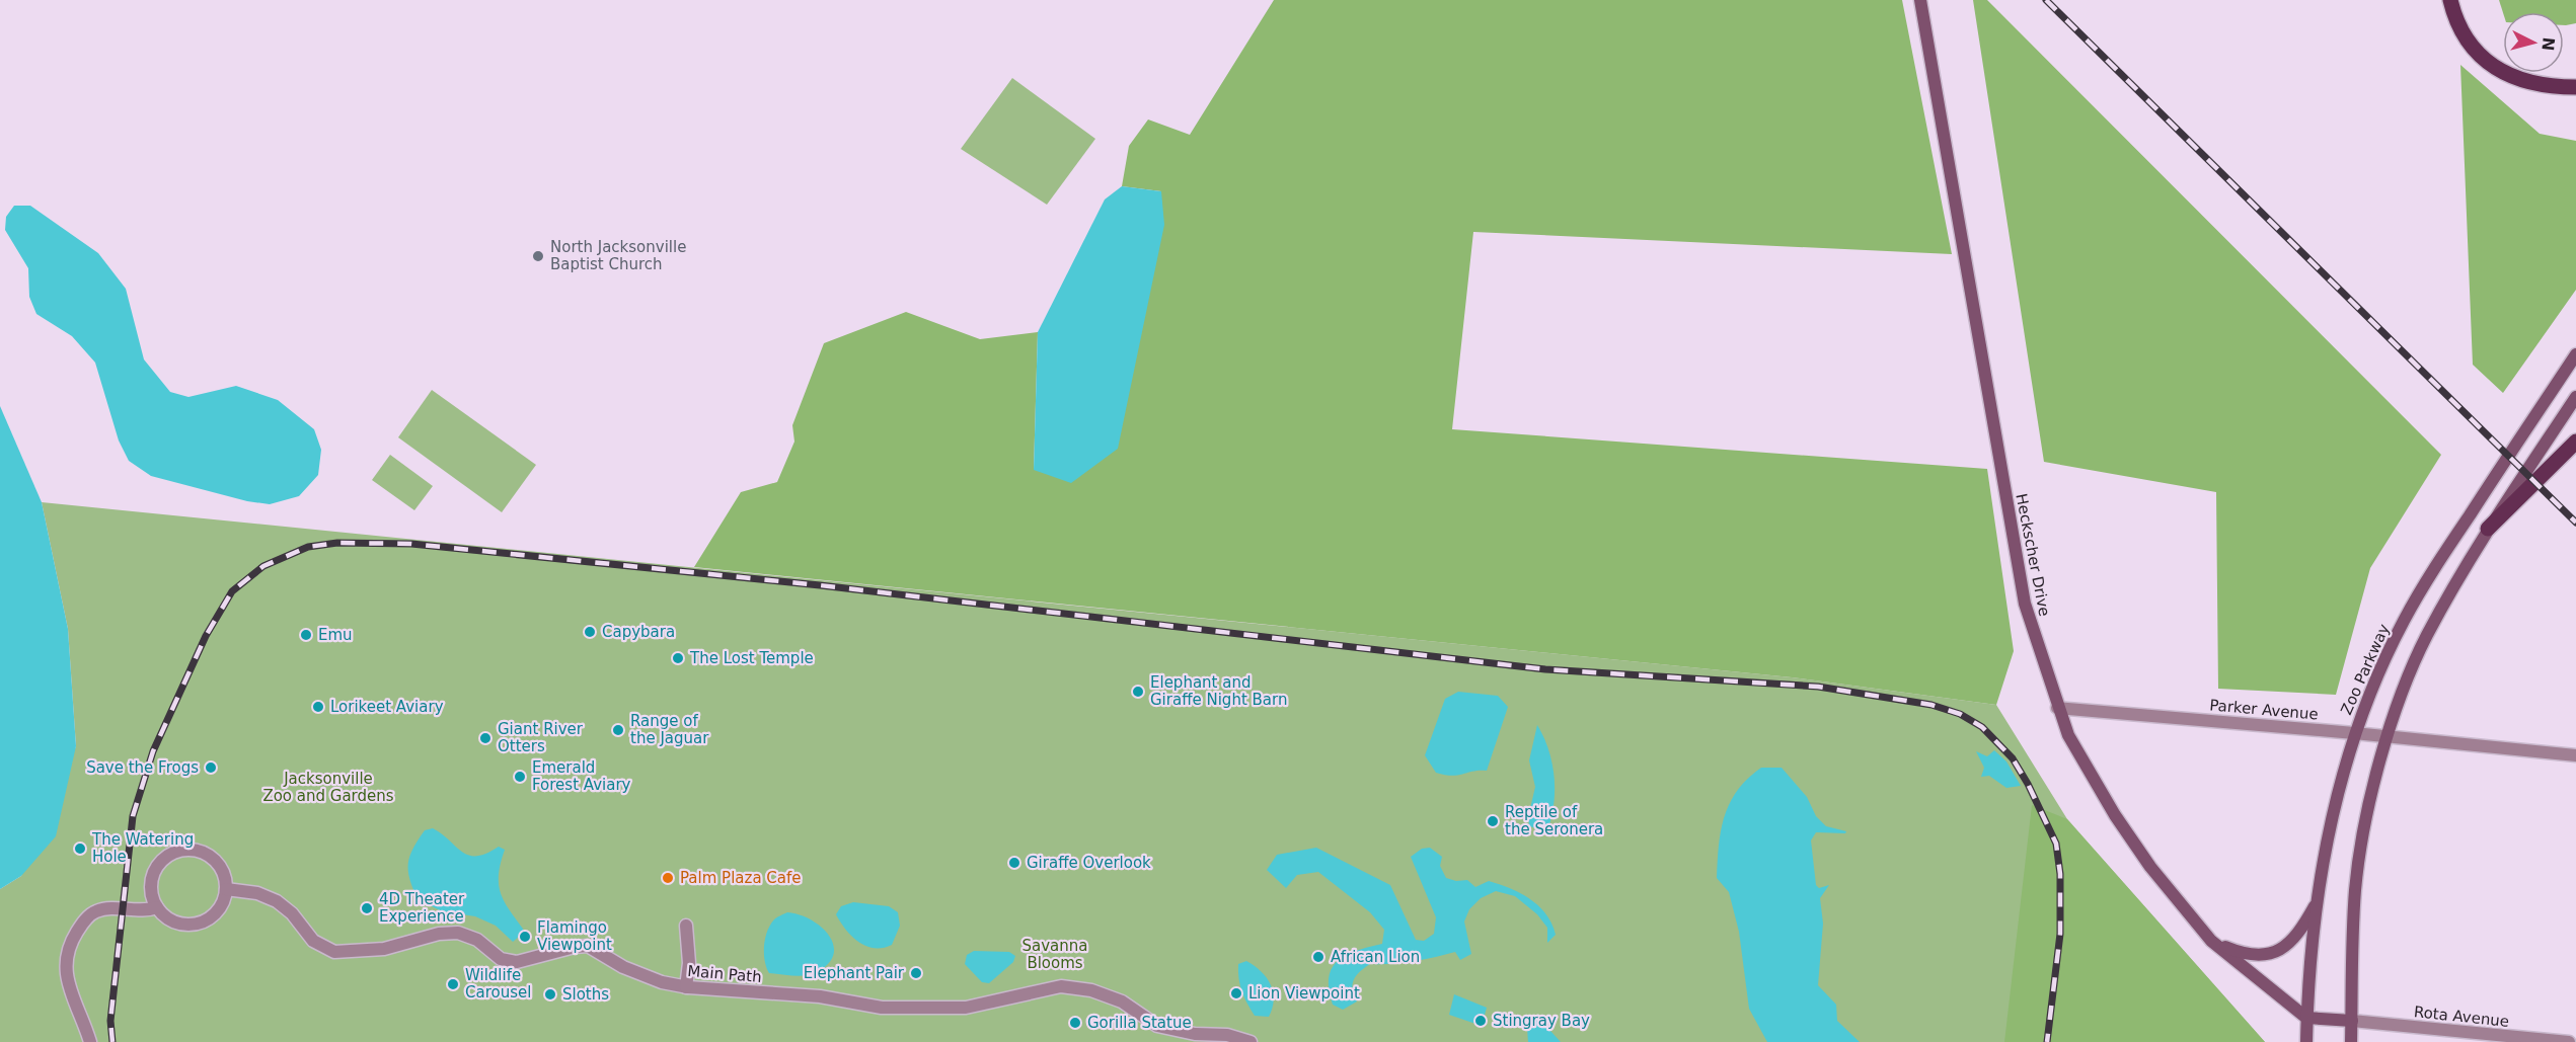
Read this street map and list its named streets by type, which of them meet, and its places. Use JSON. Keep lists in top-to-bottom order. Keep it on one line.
{"streets":{"main road":["Heckscher Drive","Zoo Parkway"],"street":["Parker Avenue","Main Path","Rota Avenue"]},"crossings":[["Heckscher Drive","Zoo Parkway"],["Heckscher Drive","Parker Avenue"],["Zoo Parkway","Parker Avenue"]],"parks":["Jacksonville Zoo and Gardens","Savanna Blooms"],"places":["North Jacksonville Baptist Church","Capybara","Emu","The Lost Temple","Elephant and Giraffe Night Barn","Lorikeet Aviary","Range of the Jaguar","Giant River Otters","Save the Frogs","Emerald Forest Aviary","Reptile of the Seronera","The Watering Hole","Giraffe Overlook","Palm Plaza Cafe","4D Theater Experience","Flamingo Viewpoint","African Lion","Elephant Pair","Wildlife Carousel","Lion Viewpoint","Sloths","Stingray Bay","Gorilla Statue"],"north":"right"}
